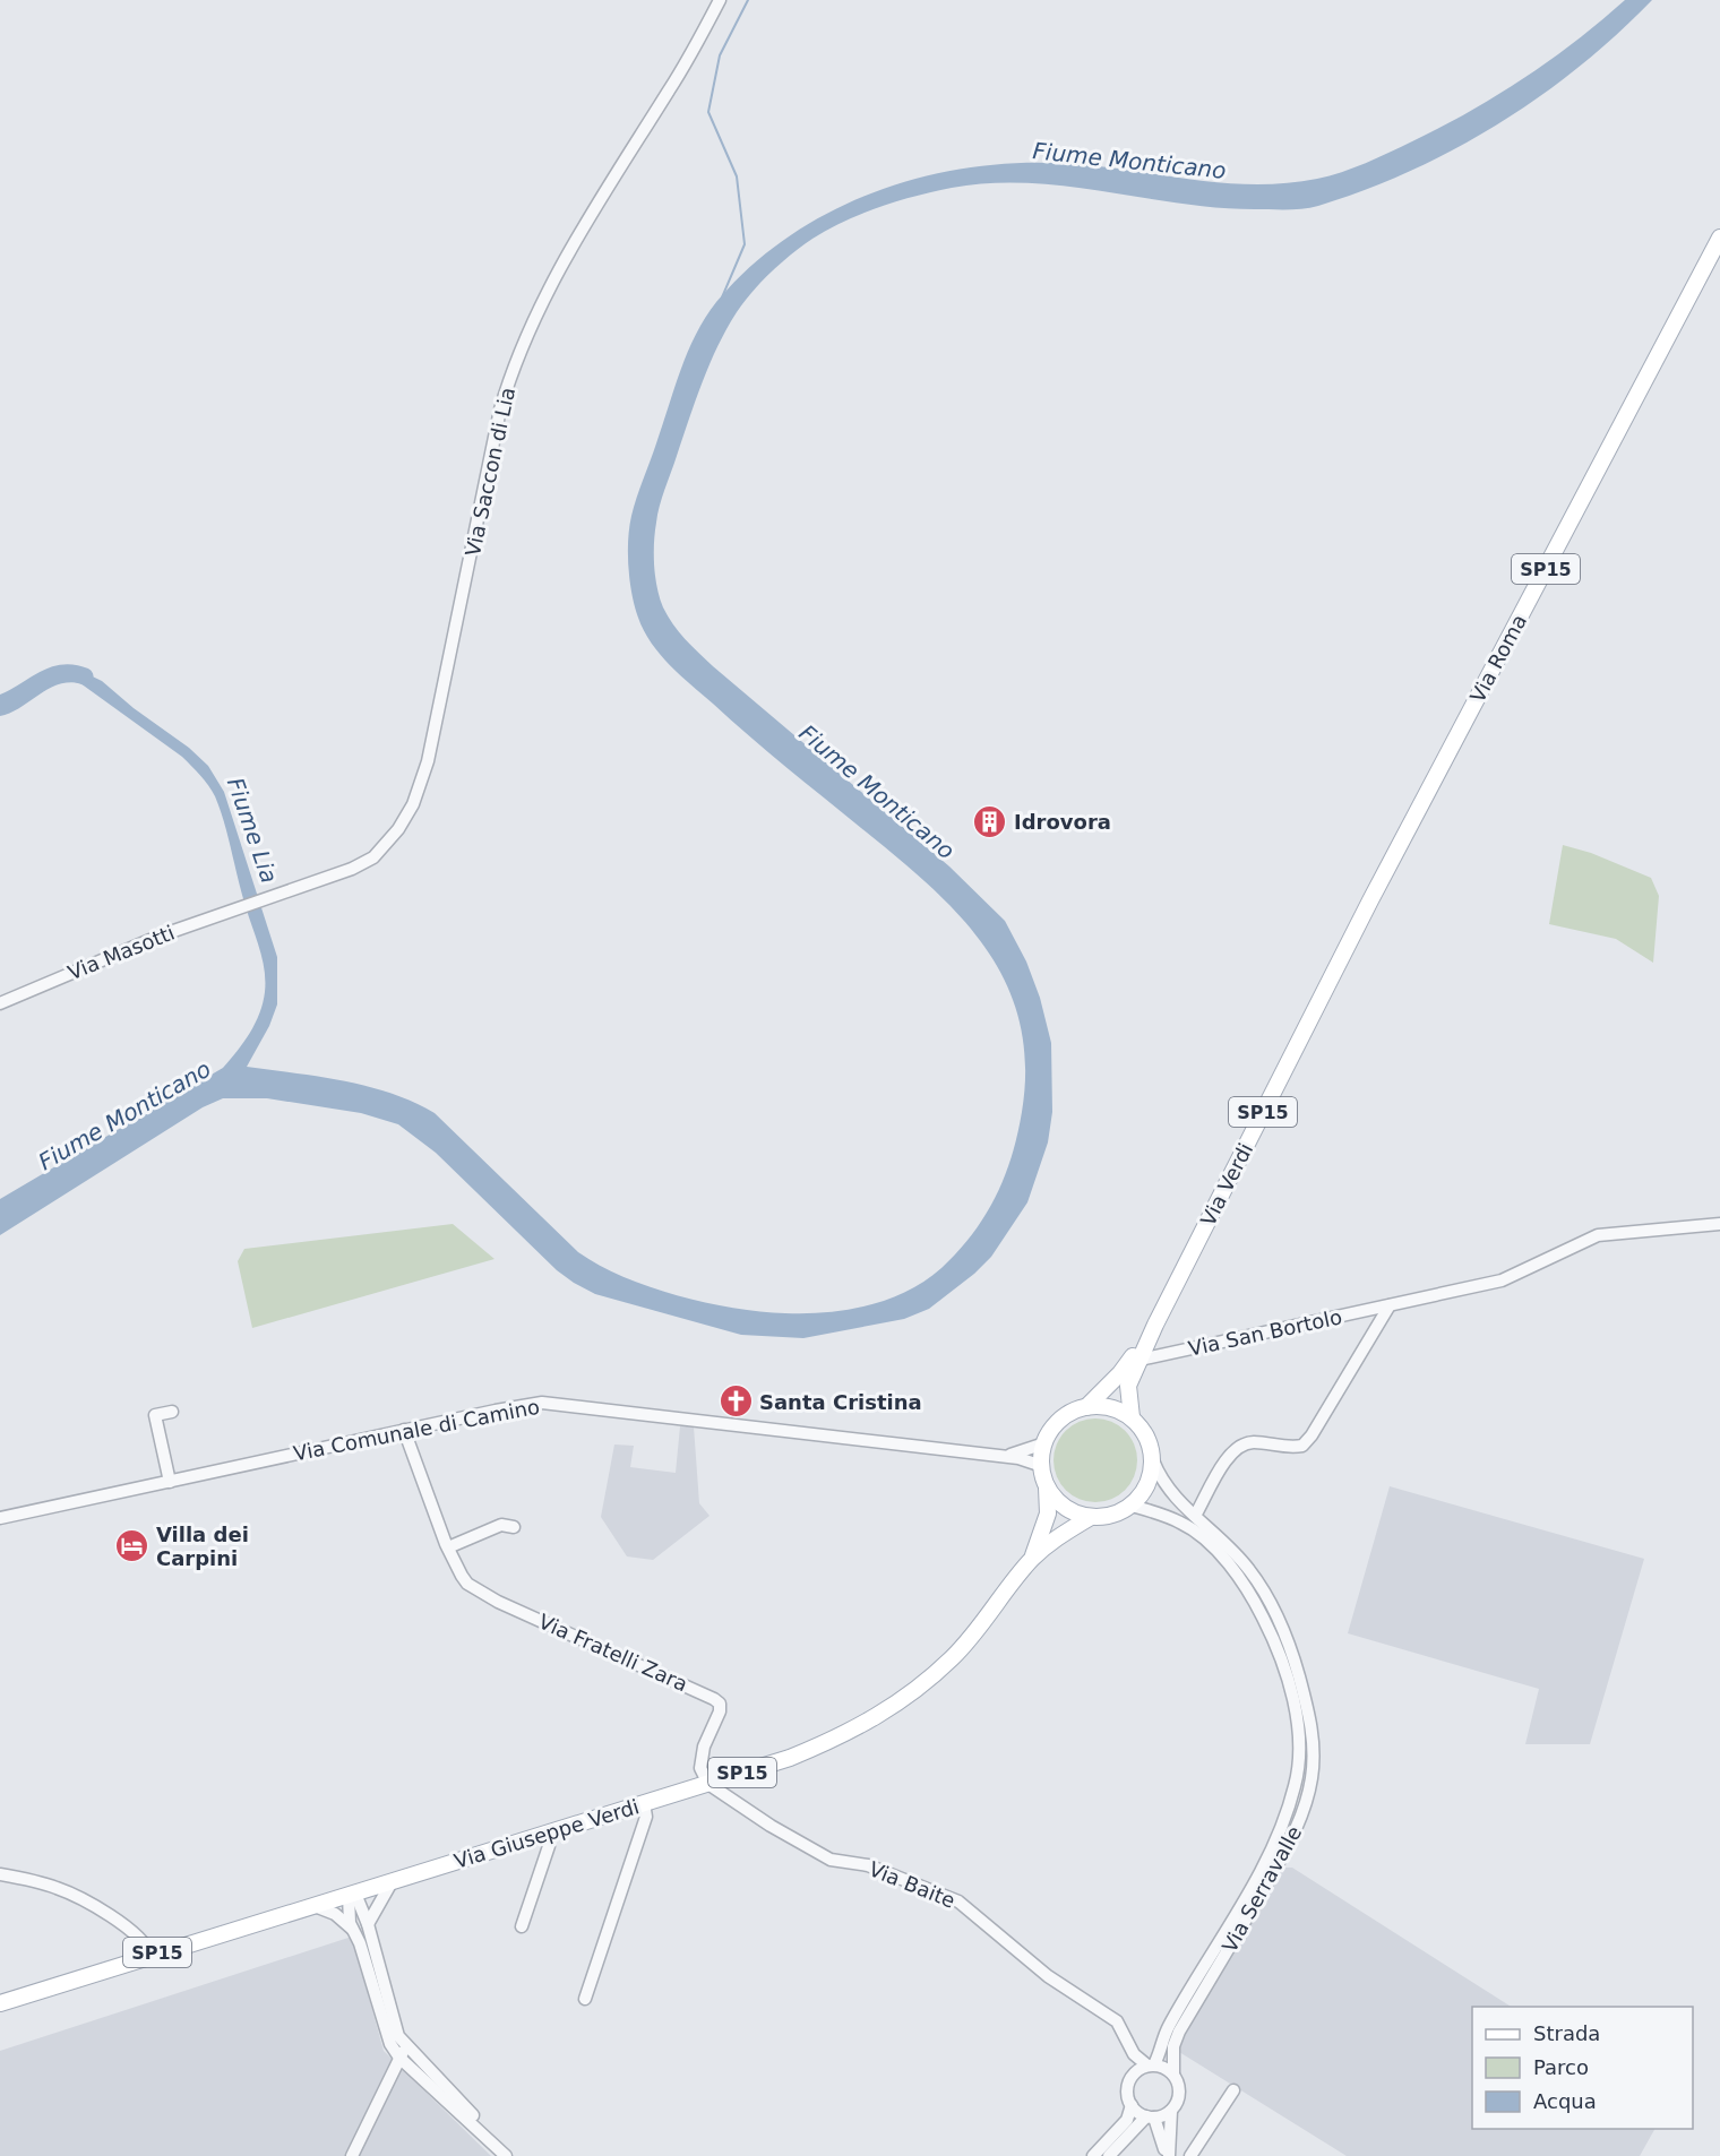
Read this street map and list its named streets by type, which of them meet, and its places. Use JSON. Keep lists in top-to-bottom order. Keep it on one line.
{"streets":{"main road":["SP15","Via Roma","Via Verdi","Via Giuseppe Verdi"],"street":["Via Saccon di Lia","Via Masotti","Via San Bortolo","Via Comunale di Camino","Via Fratelli Zara","Via Baite","Via Serravalle"]},"crossings":[["Via Saccon di Lia","Via Masotti"],["SP15","Via Verdi"],["SP15","Via San Bortolo"],["SP15","Via Comunale di Camino"],["SP15","Via Giuseppe Verdi"],["SP15","Via Serravalle"],["Via Roma","Via Verdi"],["Via San Bortolo","Via Serravalle"],["Via Comunale di Camino","Via Fratelli Zara"],["Via Comunale di Camino","Via Serravalle"],["Via Fratelli Zara","Via Giuseppe Verdi"],["Via Fratelli Zara","Via Baite"],["Via Giuseppe Verdi","Via Baite"],["Via Baite","Via Serravalle"]],"water":["Fiume Monticano","Fiume Lia"],"places":{"building":["Idrovora"],"church":["Santa Cristina"],"hotel":["Villa dei Carpini"]},"legend":["Strada","Parco","Acqua"]}
